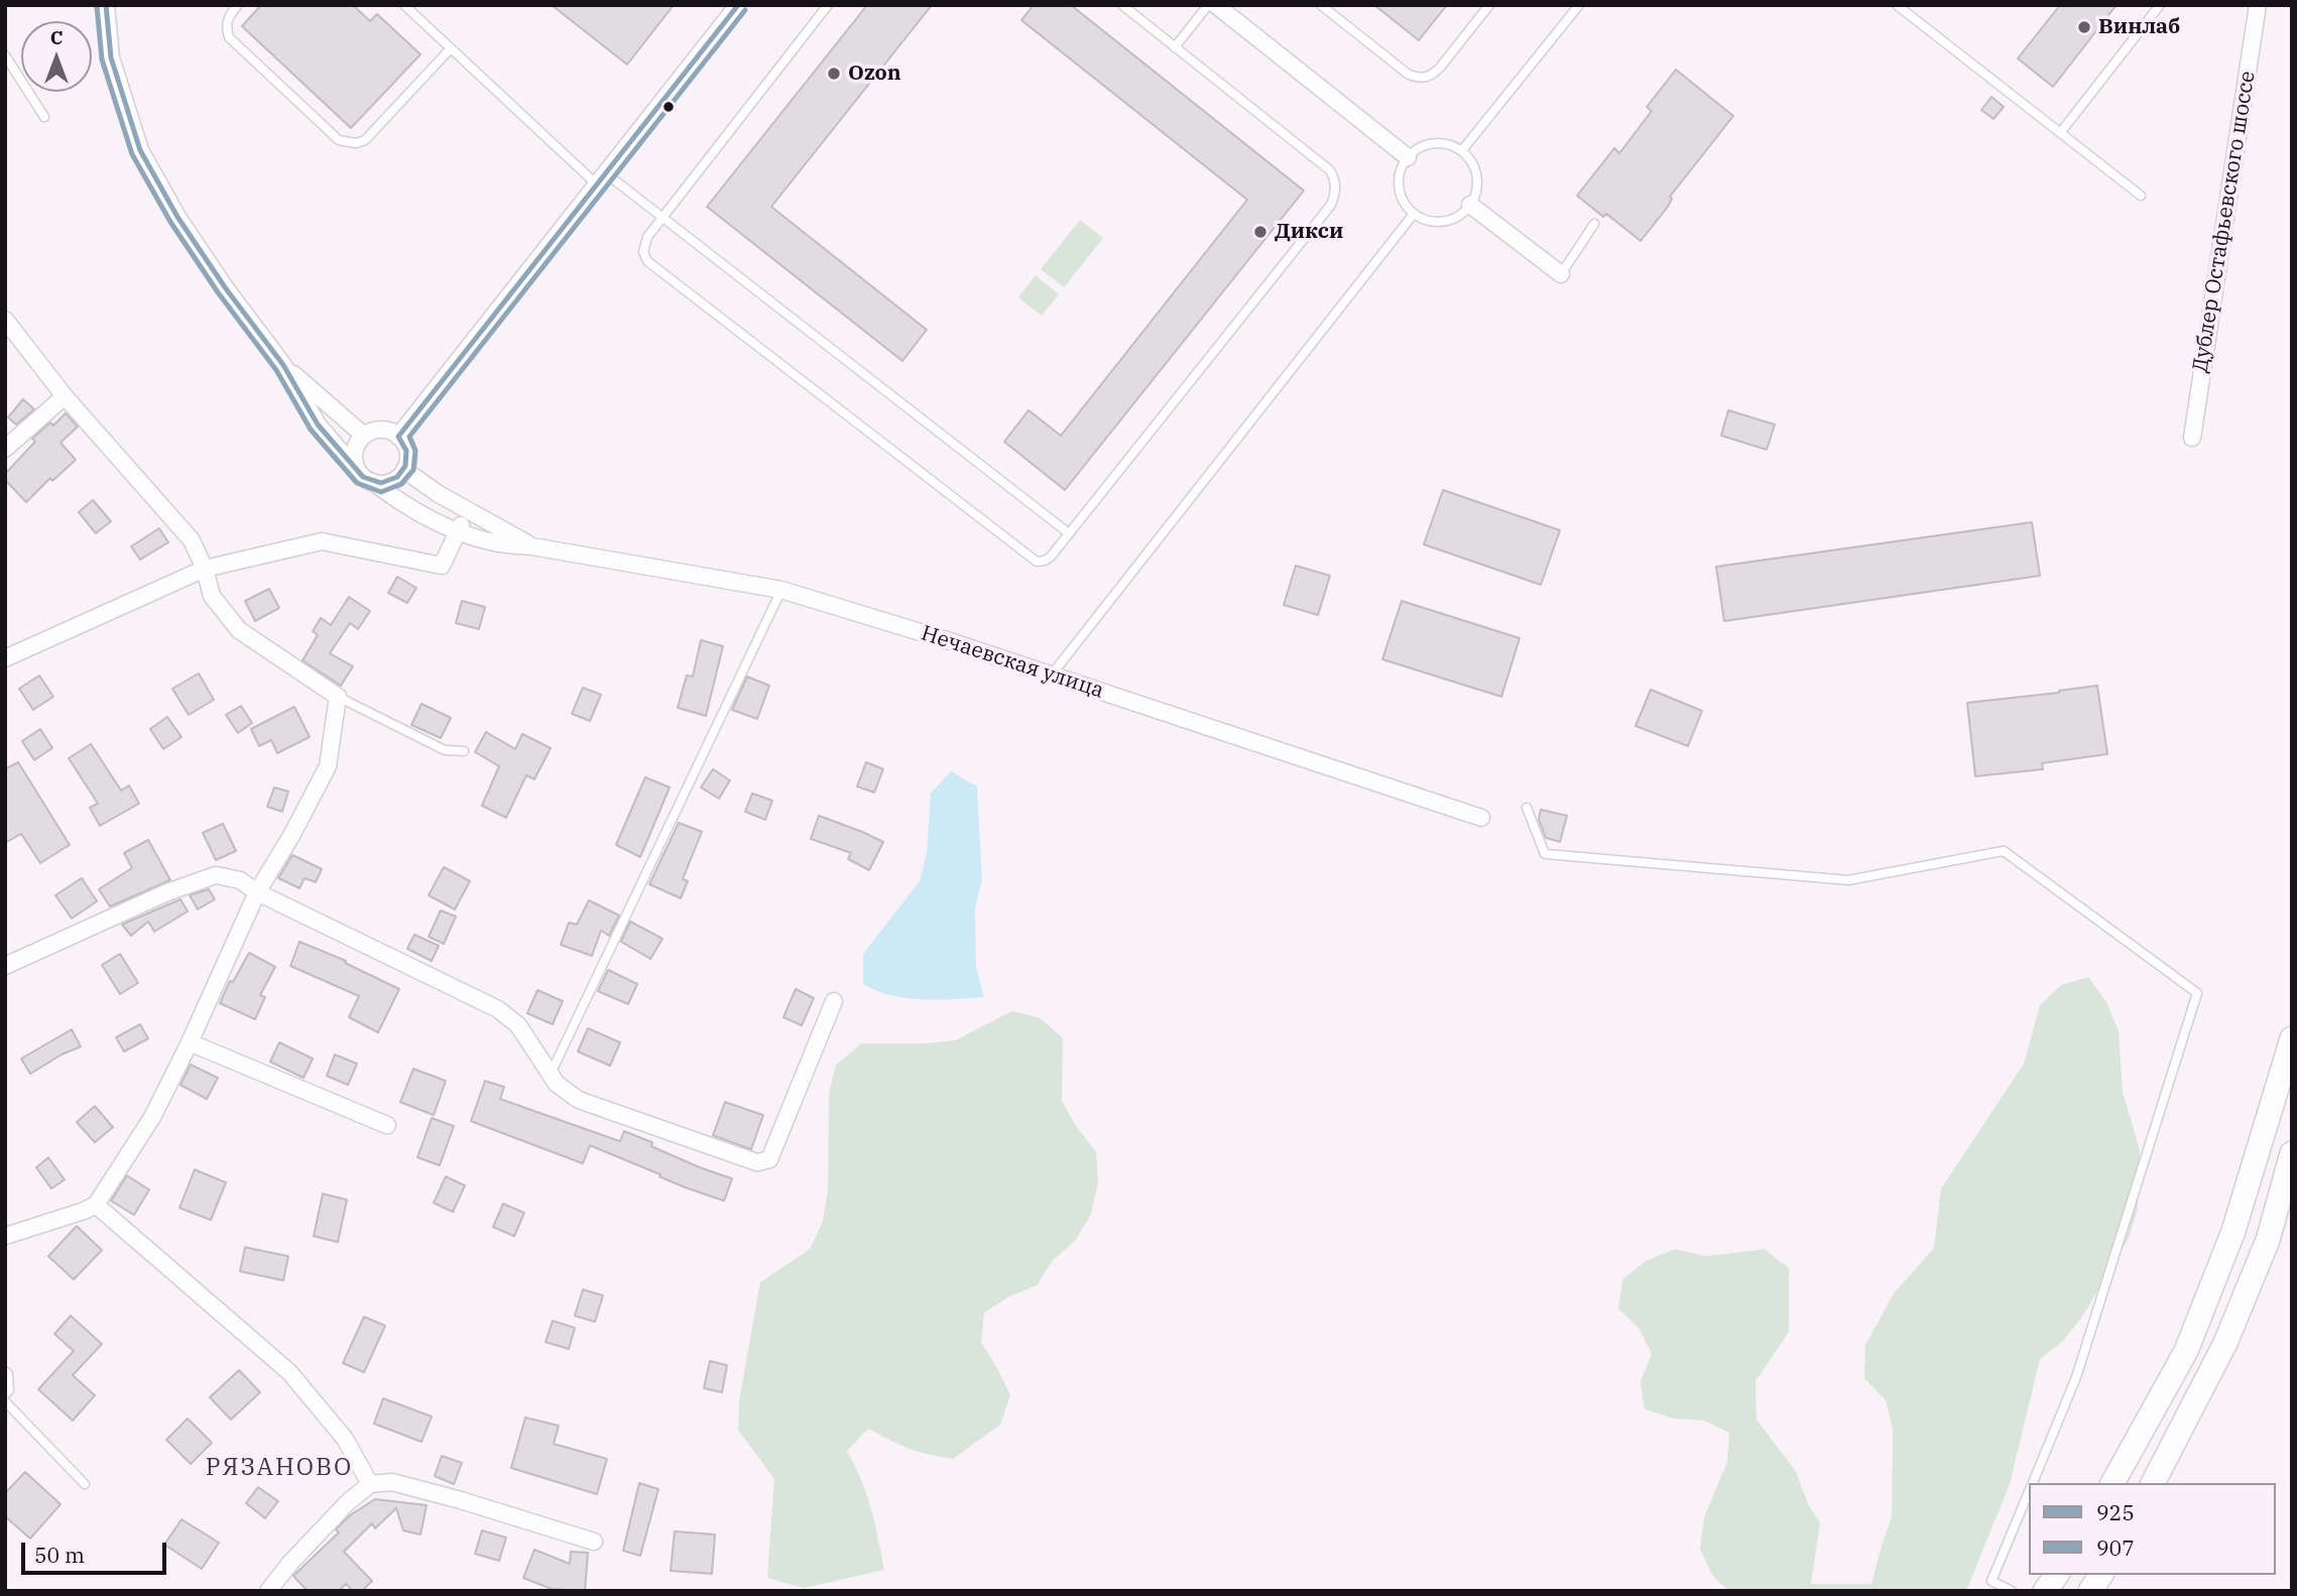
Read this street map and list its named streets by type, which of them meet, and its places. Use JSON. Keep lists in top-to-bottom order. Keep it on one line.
{"streets":{"street":["Дублер Остафьевского шоссе","Нечаевская улица"]},"districts":["РЯЗАНОВО"],"places":["Винлаб","Ozon","Дикси"],"lines":["transit line 925","transit line 907"],"legend":["925","907"],"scale_bar":"50 m","north":"top"}
